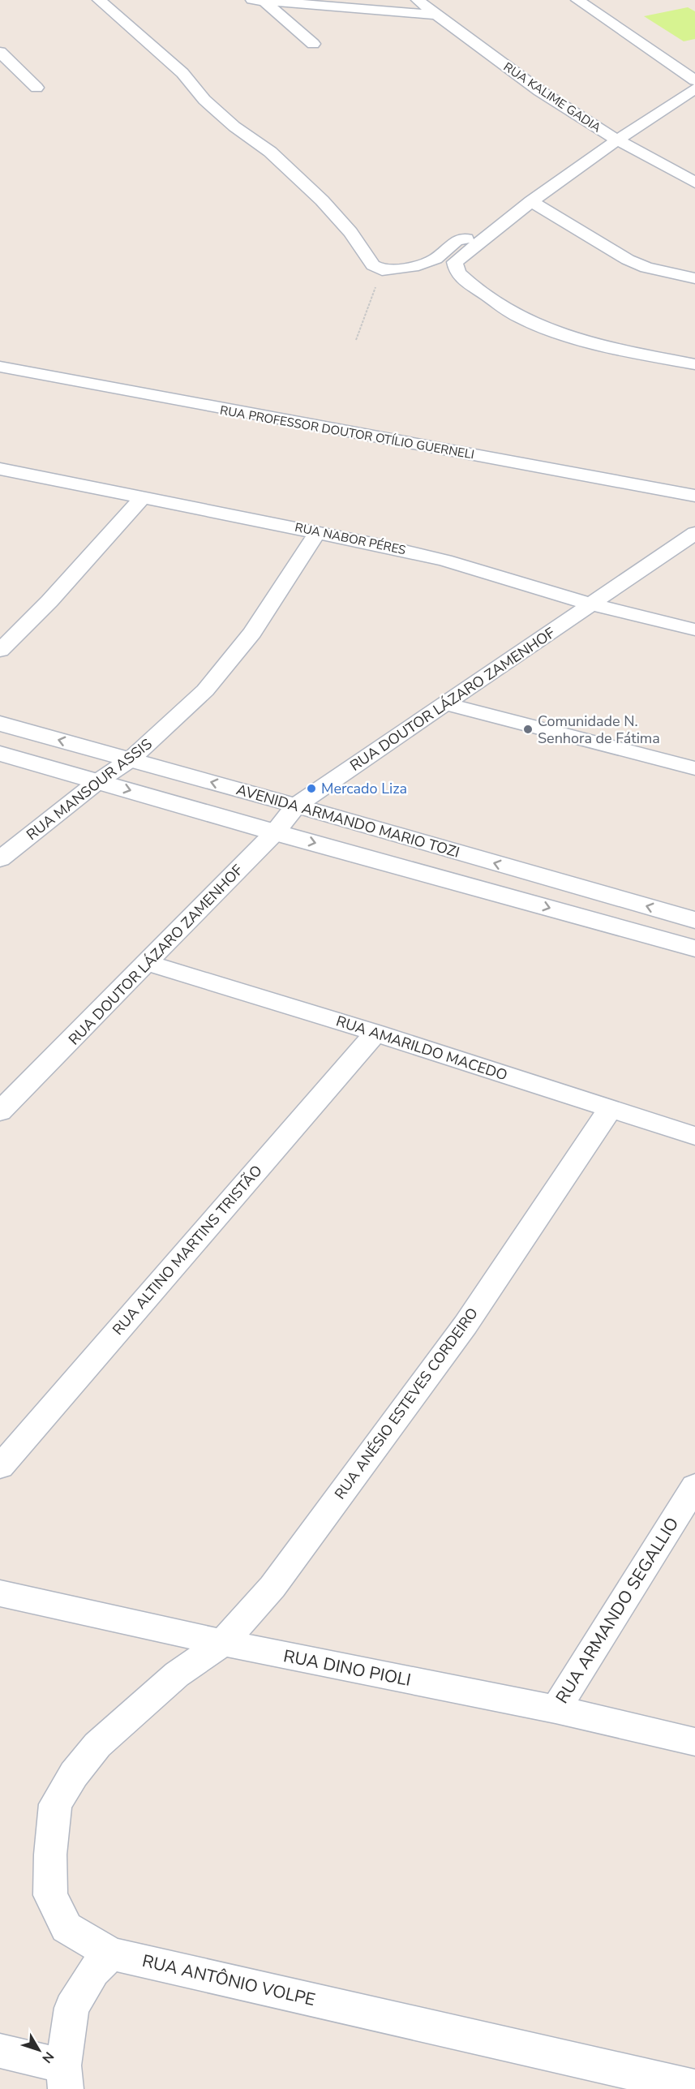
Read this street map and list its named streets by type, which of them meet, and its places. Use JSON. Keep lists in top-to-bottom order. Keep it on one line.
{"streets":{"street":["RUA KALIME GADIA","RUA PROFESSOR DOUTOR OTÍLIO GUERNELI","RUA NABOR PÉRES","RUA DOUTOR LÁZARO ZAMENHOF","RUA MANSOUR ASSIS","AVENIDA ARMANDO MARIO TOZI","RUA AMARILDO MACEDO","RUA ALTINO MARTINS TRISTÃO","RUA ANÉSIO ESTEVES CORDEIRO","RUA ARMANDO SEGALLIO","RUA DINO PIOLI","RUA ANTÔNIO VOLPE"]},"crossings":[["RUA NABOR PÉRES","RUA DOUTOR LÁZARO ZAMENHOF"],["RUA NABOR PÉRES","RUA MANSOUR ASSIS"],["RUA DOUTOR LÁZARO ZAMENHOF","AVENIDA ARMANDO MARIO TOZI"],["RUA DOUTOR LÁZARO ZAMENHOF","RUA AMARILDO MACEDO"],["RUA MANSOUR ASSIS","AVENIDA ARMANDO MARIO TOZI"],["RUA AMARILDO MACEDO","RUA ALTINO MARTINS TRISTÃO"],["RUA AMARILDO MACEDO","RUA ANÉSIO ESTEVES CORDEIRO"],["RUA ANÉSIO ESTEVES CORDEIRO","RUA DINO PIOLI"],["RUA ANÉSIO ESTEVES CORDEIRO","RUA ANTÔNIO VOLPE"],["RUA ARMANDO SEGALLIO","RUA DINO PIOLI"]],"places":["Comunidade N. Senhora de Fátima","Mercado Liza"],"north":"bottom right"}
